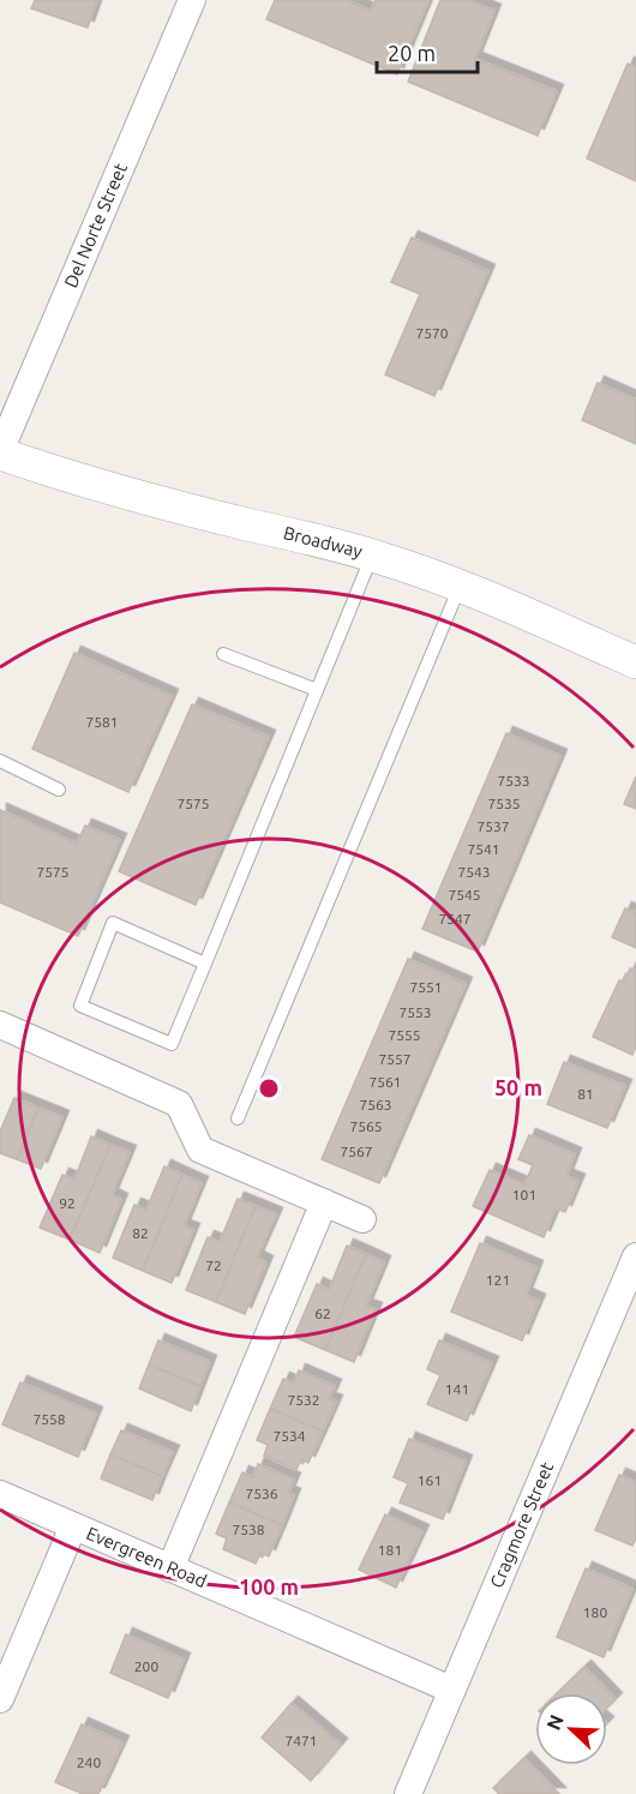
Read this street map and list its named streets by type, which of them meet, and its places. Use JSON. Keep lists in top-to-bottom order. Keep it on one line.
{"streets":{"street":["Del Norte Street","Broadway","Cragmore Street","Evergreen Road"]},"crossings":[["Del Norte Street","Broadway"],["Cragmore Street","Evergreen Road"]],"house_numbers":["7570","7581","7533","7575","7535","7537","7541","7575","7543","7545","7547","7551","7553","7555","7557","7561","81","7563","7565","7567","101","92","82","72","121","62","141","7532","7558","7534","161","7536","7538","181","180","200","7471","240"],"scale_bar":"20 m","north":"top left","rings":["50 m","100 m"]}
